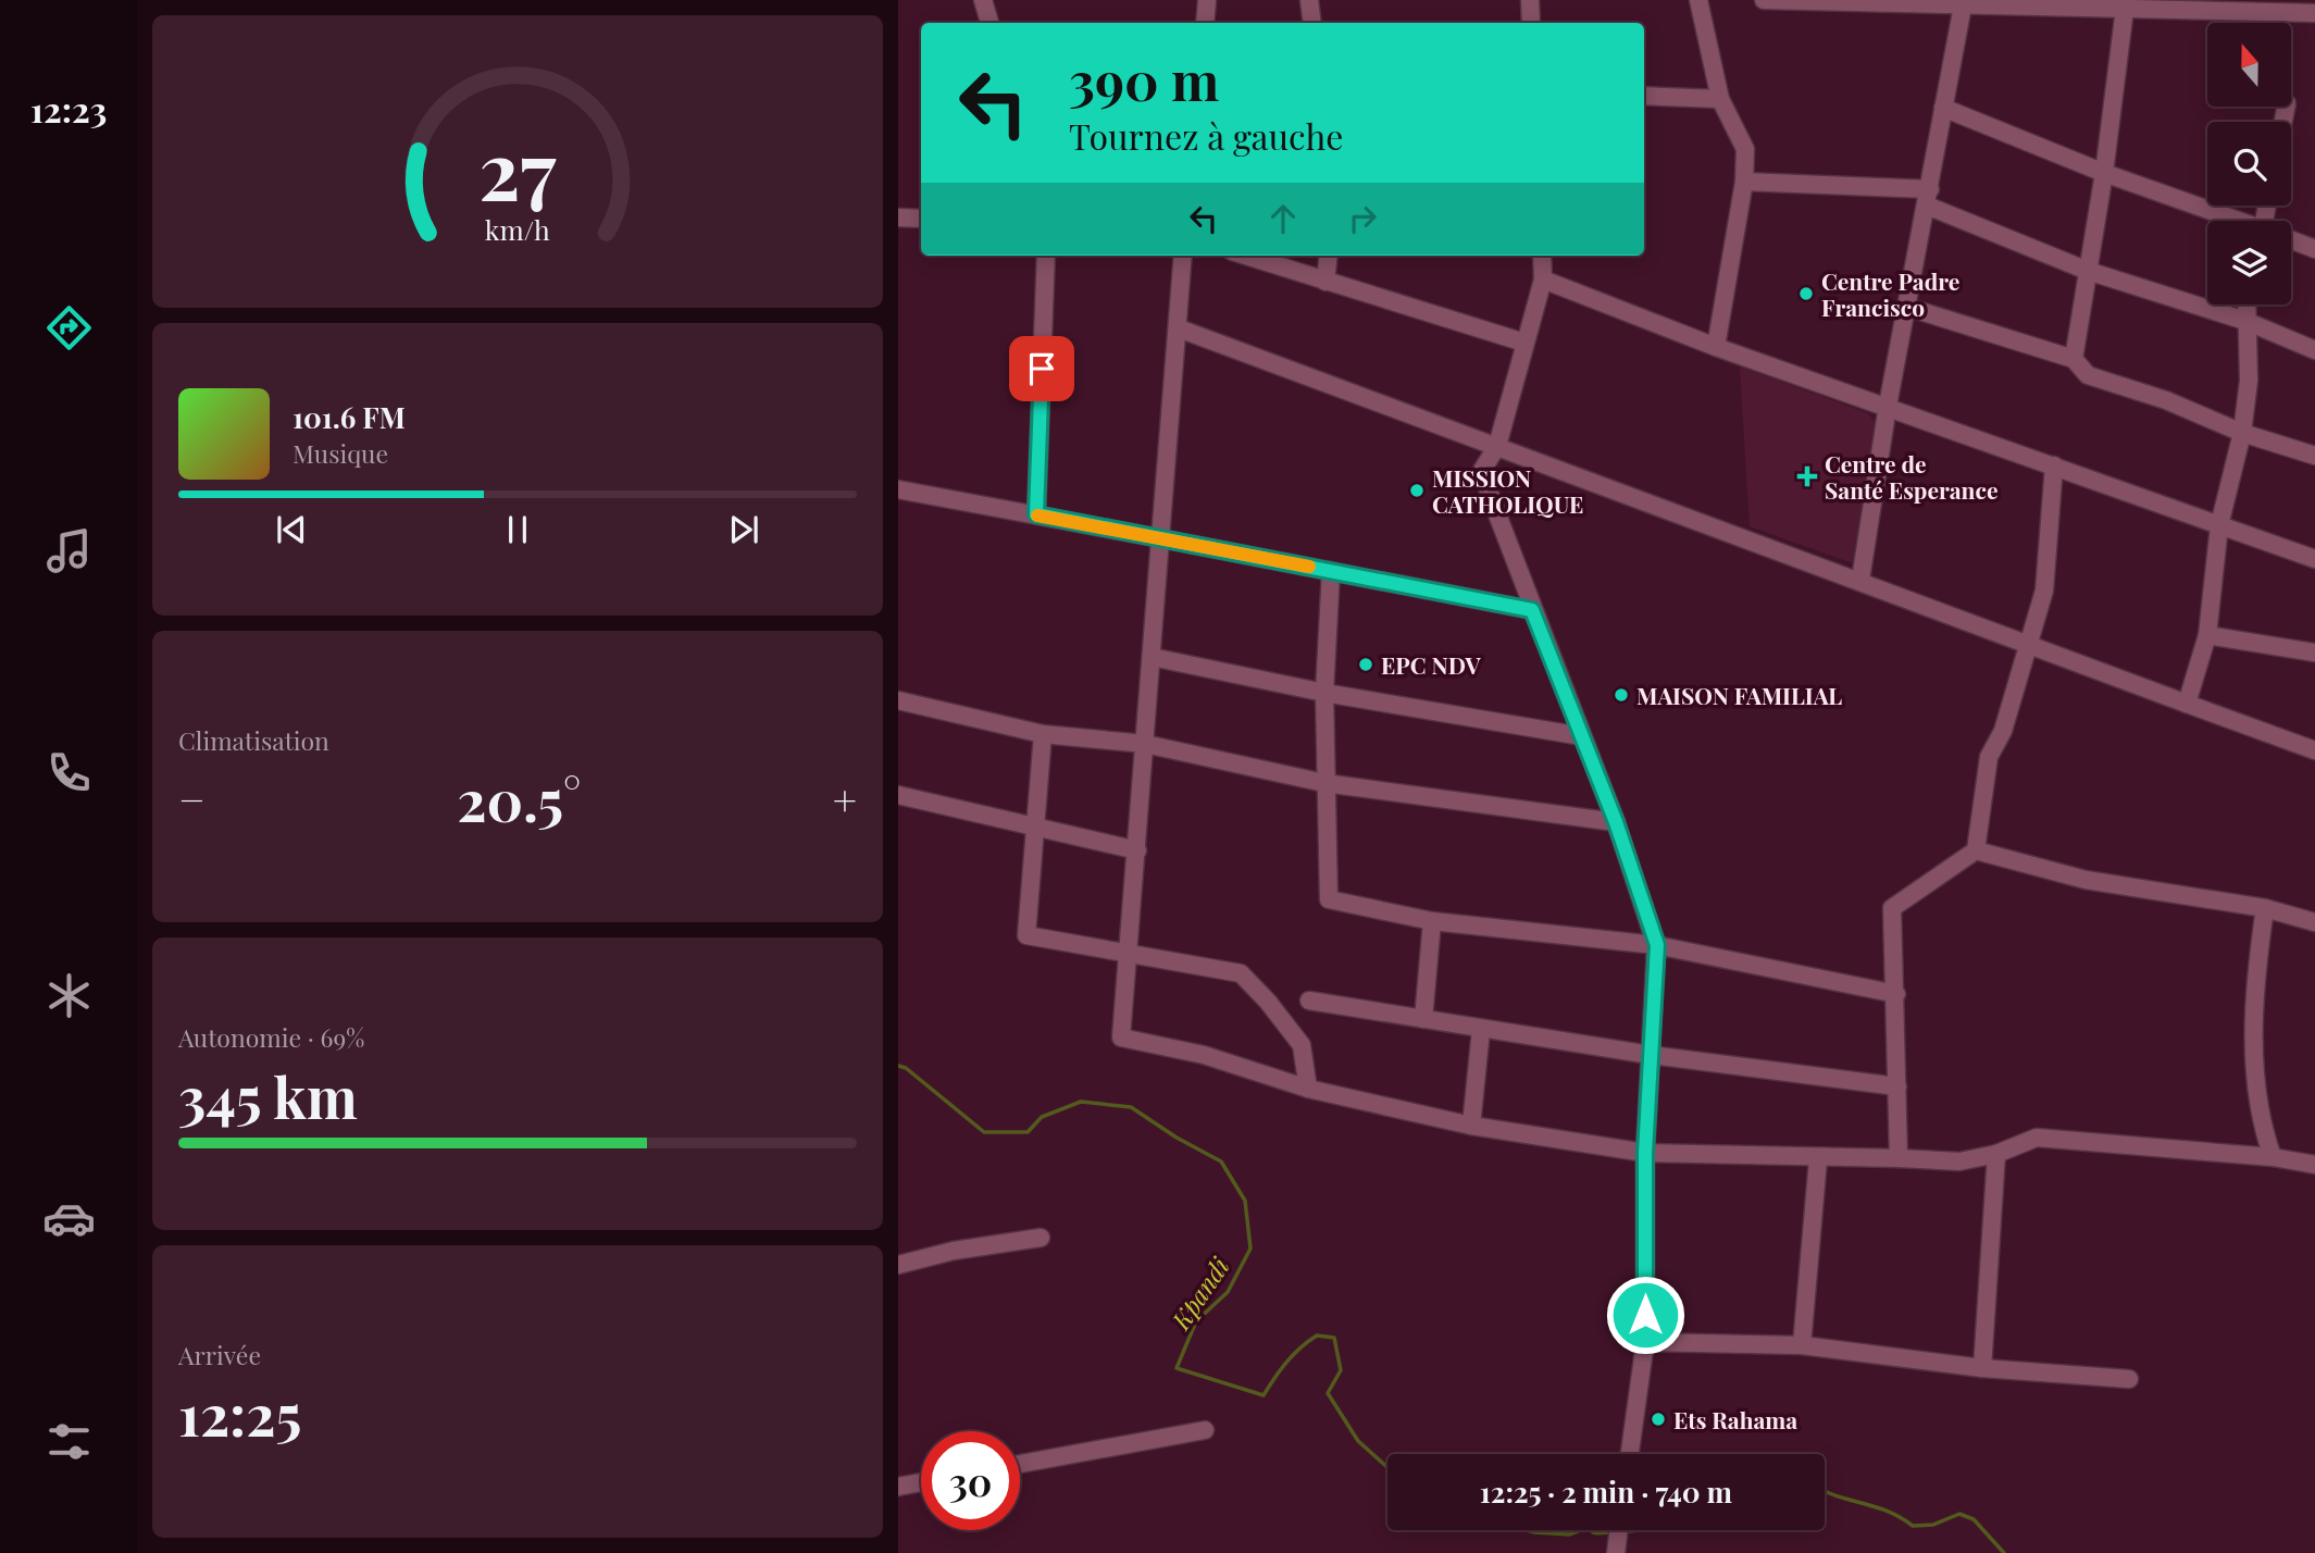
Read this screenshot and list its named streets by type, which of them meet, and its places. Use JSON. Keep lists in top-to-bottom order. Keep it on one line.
{"water":["Kpandi"],"places":{"other":["Centre Padre Francisco","MISSION CATHOLIQUE","EPC NDV","MAISON FAMILIAL","Ets Rahama"],"health":["Centre de Santé Esperance"]},"north":"top","page":{"tabs":"12:23","turn":["390 m","Tournez à gauche"],"song":["101.6 FM","Musique"],"tile":["Climatisation",["Autonomie · 69%","345 km"],["Arrivée","12:25"]],"heat":["−","20.5°","+"],"limit":"30","trip":"12:25 · 2 min · 740 m","gauge":["27","km/h"]}}
